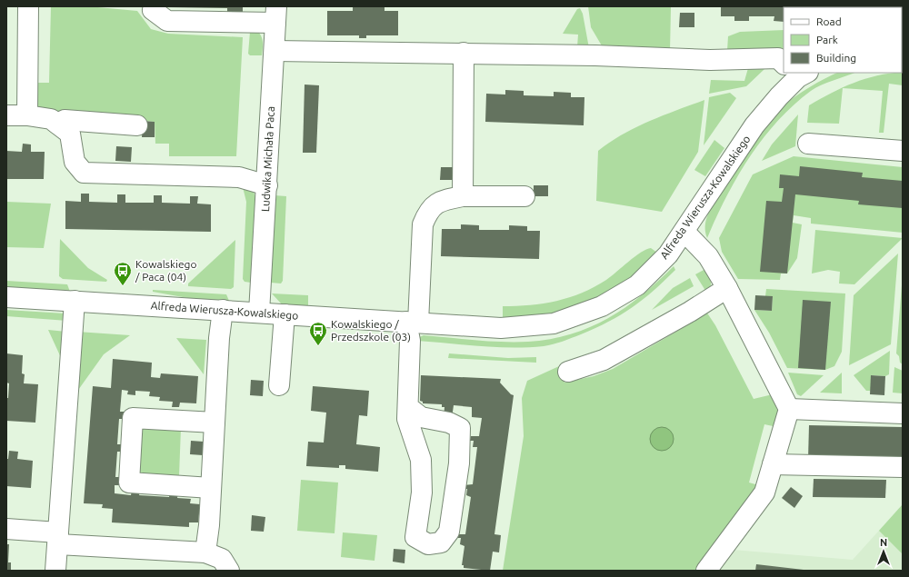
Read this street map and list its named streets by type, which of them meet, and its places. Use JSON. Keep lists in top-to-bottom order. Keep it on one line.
{"streets":{"street":["Ludwika Michała Paca","Alfreda Wierusza-Kowalskiego"]},"crossings":[["Ludwika Michała Paca","Alfreda Wierusza-Kowalskiego"]],"places":{"bus stop":["Kowalskiego / Paca (04)","Kowalskiego / Przedszkole (03)"]},"legend":["Road","Park","Building"],"north":"top"}
